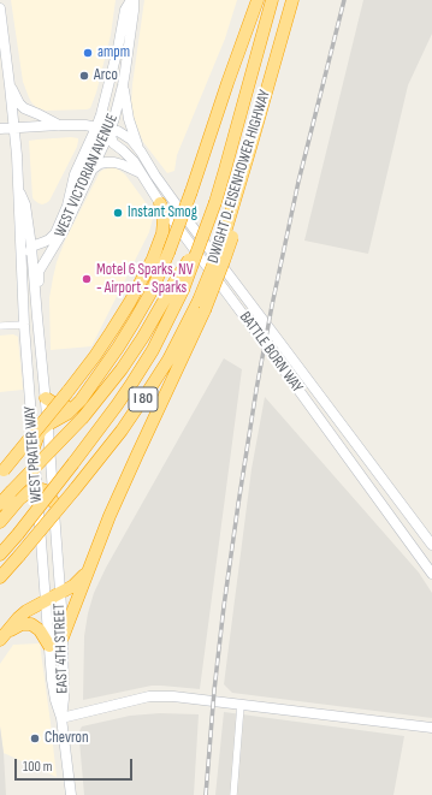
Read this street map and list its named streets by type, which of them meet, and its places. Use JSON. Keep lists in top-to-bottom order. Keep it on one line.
{"streets":{"highway":["DWIGHT D. EISENHOWER HIGHWAY","I 80"],"main road":["WEST VICTORIAN AVENUE","BATTLE BORN WAY","WEST PRATER WAY","EAST 4TH STREET"]},"crossings":[["WEST VICTORIAN AVENUE","BATTLE BORN WAY"],["WEST VICTORIAN AVENUE","WEST PRATER WAY"],["WEST PRATER WAY","EAST 4TH STREET"]],"places":["ampm","Arco","Instant Smog","Motel 6 Sparks, NV - Airport - Sparks","Chevron"],"scale_bar":"100 m"}
